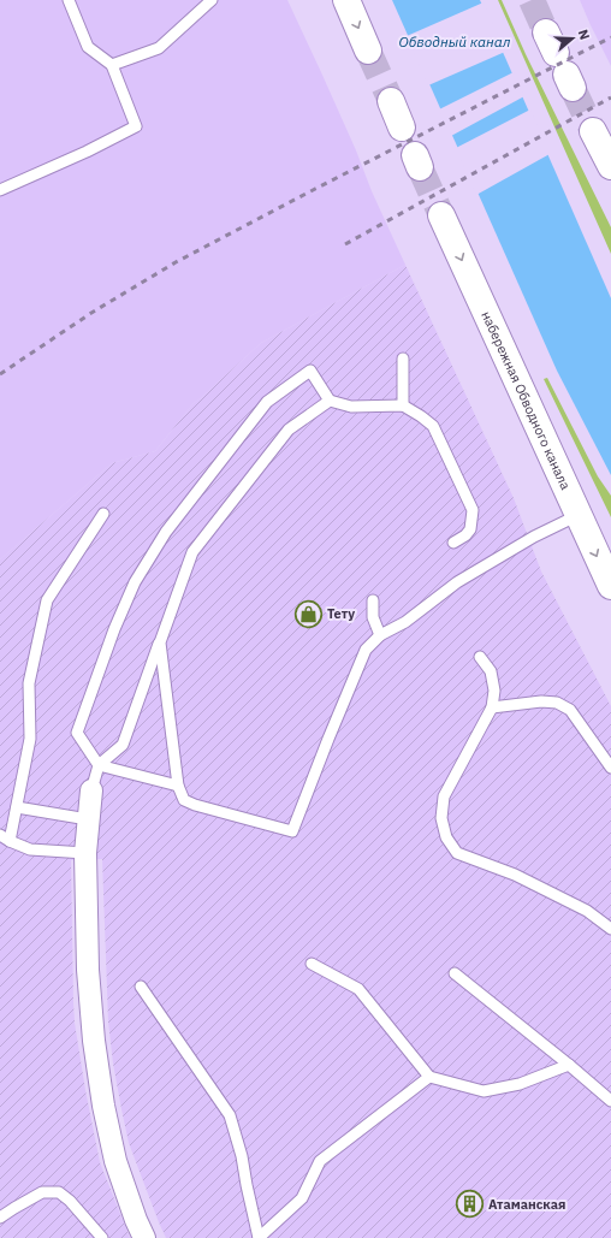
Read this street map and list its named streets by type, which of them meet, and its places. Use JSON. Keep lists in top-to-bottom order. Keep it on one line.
{"streets":{"main road":["набережная Обводного канала"]},"one_way":["набережная Обводного канала"],"water":["Обводный канал"],"places":{"shop":["Тету"],"building":["Атаманская"]},"north":"right"}
